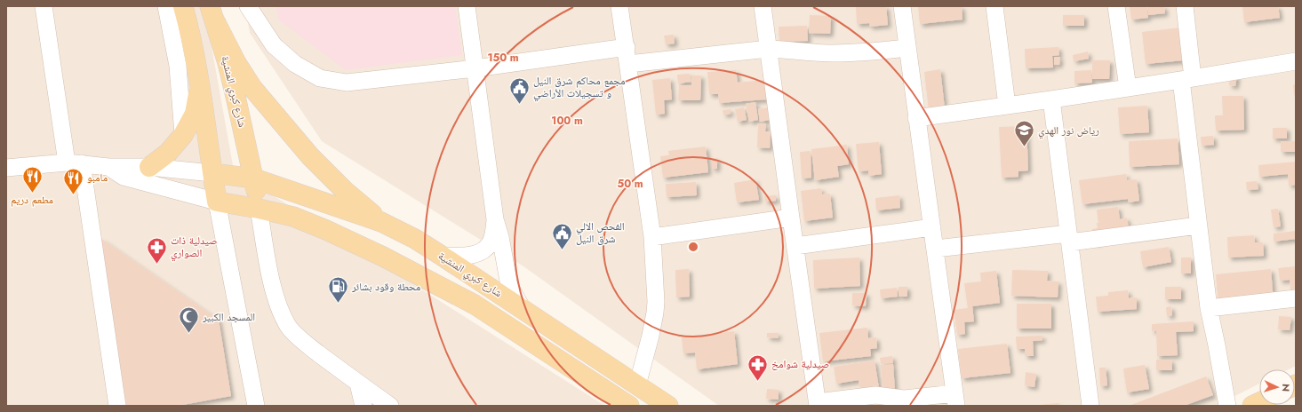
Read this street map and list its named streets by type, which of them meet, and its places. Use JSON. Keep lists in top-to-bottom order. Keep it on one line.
{"streets":{"main road":["شارع كبري المنشية"]},"places":{"public building":["مجمع محاكم شرق النيل و تسجيلات الأراضي","الفحص الالي شرق النيل"],"school or university":["رياض نور الهدي"],"restaurant":["مطعم دريم","مامبو"],"pharmacy":["صيدلية ذات الصواري","صيدلية شوامخ"],"fuel station":["محطة وقود بشائر"],"mosque":["المسجد الكبير"]},"north":"right","rings":["150 m","100 m","50 m"]}
